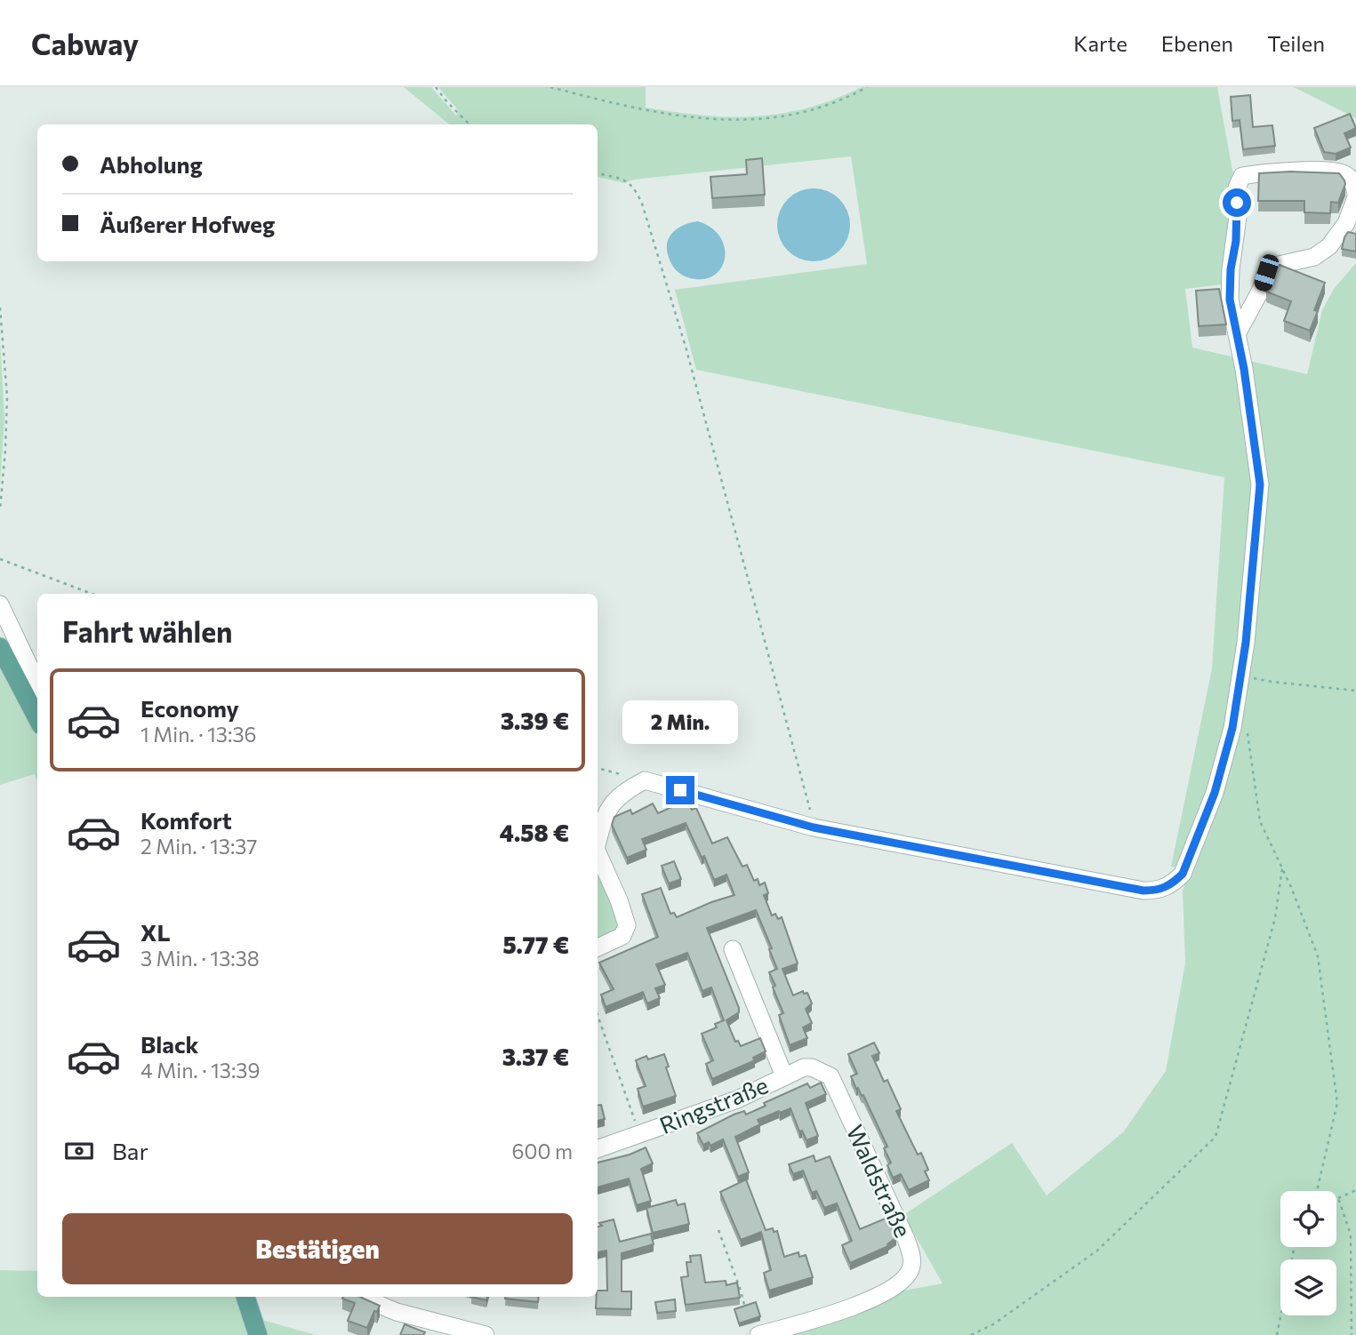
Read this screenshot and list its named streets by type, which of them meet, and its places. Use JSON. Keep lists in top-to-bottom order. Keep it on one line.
{"streets":{"street":["Ringstraße","Waldstraße"]},"crossings":[["Ringstraße","Waldstraße"]],"page":{"header":"Cabway","nav":["Karte","Ebenen","Teilen"],"banner":["Abholung","Äußerer Hofweg"],"heading":"Fahrt wählen","list":[{"name":"Economy","note":"1 Min. · 13:36","value":"3.39 €"},{"name":"Komfort","note":"2 Min. · 13:37","value":"4.58 €"},{"name":"XL","note":"3 Min. · 13:38","value":"5.77 €"},{"name":"Black","note":"4 Min. · 13:39","value":"3.37 €"}],"bubble":"2 Min.","pay":["Bar","600 m"],"buttons":"Bestätigen"}}
